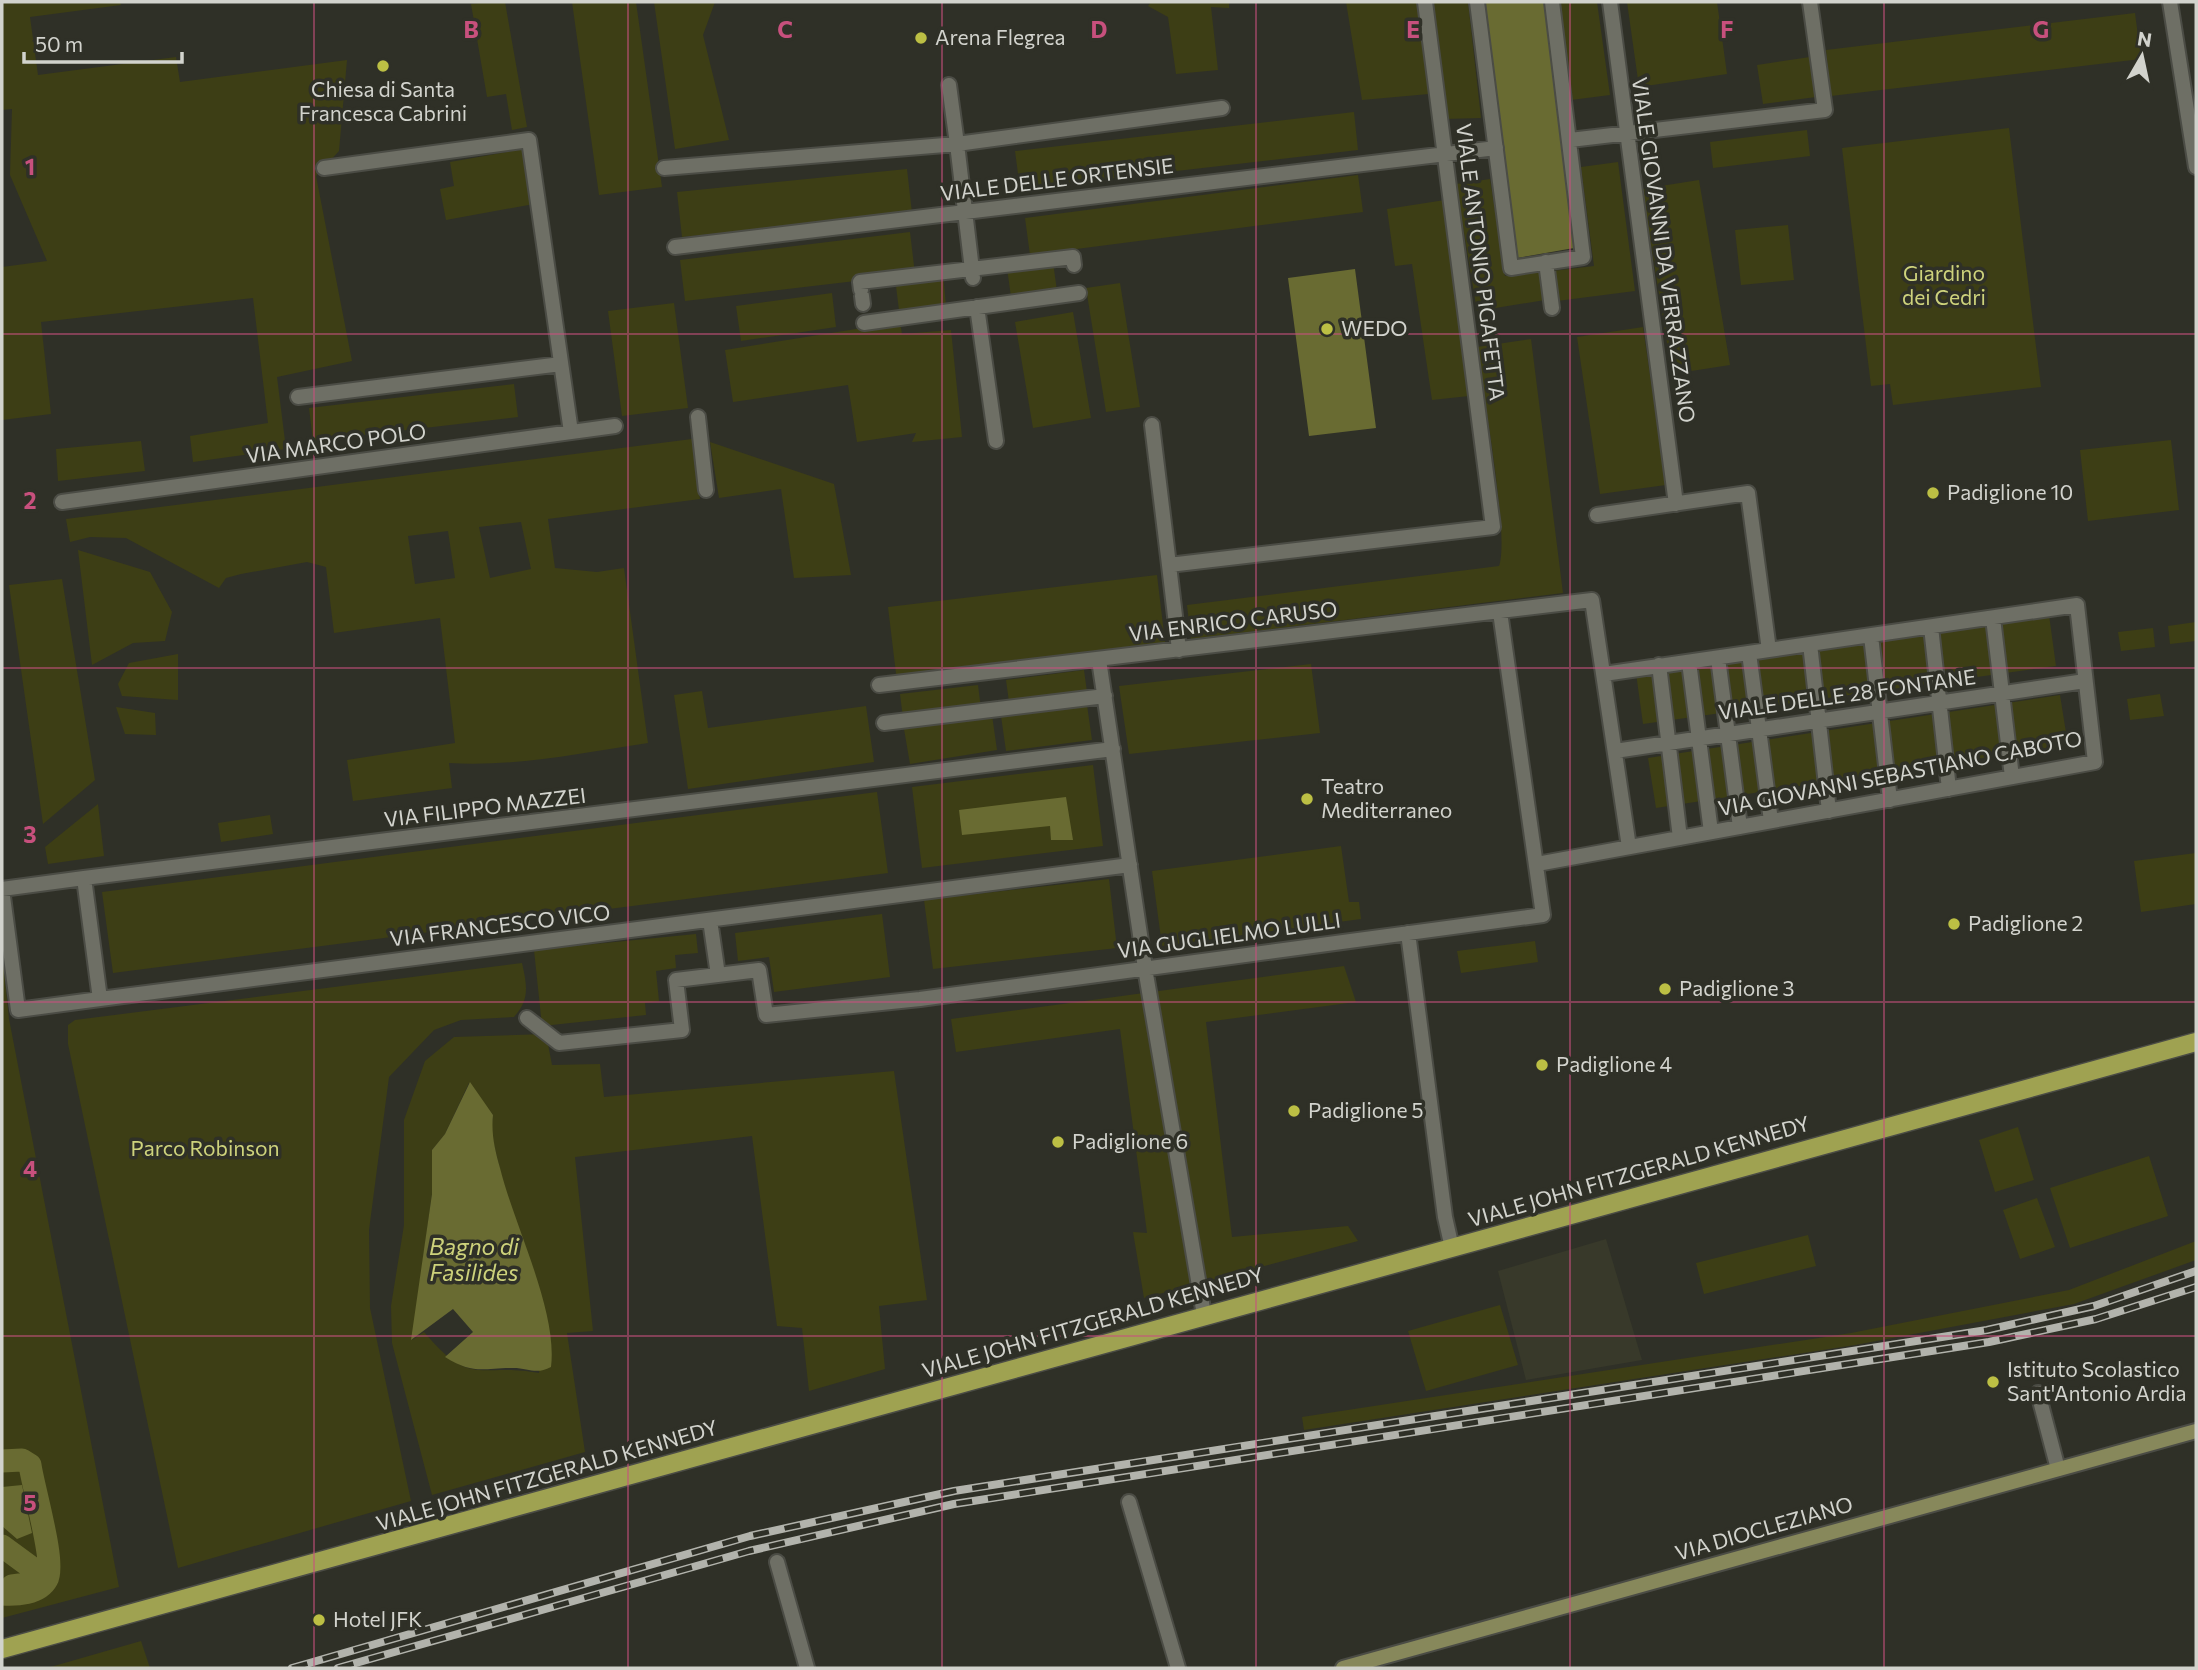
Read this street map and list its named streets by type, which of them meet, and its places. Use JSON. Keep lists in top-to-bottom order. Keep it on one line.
{"streets":{"main road":["VIALE JOHN FITZGERALD KENNEDY"],"street":["VIALE DELLE ORTENSIE","VIALE GIOVANNI DA VERRAZZANO","VIALE ANTONIO PIGAFETTA","VIA MARCO POLO","VIA ENRICO CARUSO","VIALE DELLE 28 FONTANE","VIA GIOVANNI SEBASTIANO CABOTO","VIA FILIPPO MAZZEI","VIA FRANCESCO VICO","VIA GUGLIELMO LULLI","VIA DIOCLEZIANO"]},"crossings":[["VIALE DELLE ORTENSIE","VIALE ANTONIO PIGAFETTA"],["VIA ENRICO CARUSO","VIA GIOVANNI SEBASTIANO CABOTO"],["VIALE DELLE 28 FONTANE","VIA GIOVANNI SEBASTIANO CABOTO"],["VIA GIOVANNI SEBASTIANO CABOTO","VIA GUGLIELMO LULLI"],["VIA FILIPPO MAZZEI","VIA FRANCESCO VICO"]],"water":["Bagno di Fasilides"],"parks":["Giardino dei Cedri","Parco Robinson"],"places":["Arena Flegrea","Chiesa di Santa Francesca Cabrini","WEDO","Padiglione 10","Teatro Mediterraneo","Padiglione 2","Padiglione 3","Padiglione 4","Padiglione 5","Padiglione 6","Istituto Scolastico Sant'Antonio Ardia","Hotel JFK"],"scale_bar":"50 m","north":"top","grid":{"columns":["B","C","D","E","F","G"],"rows":["1","2","3","4","5"]}}
